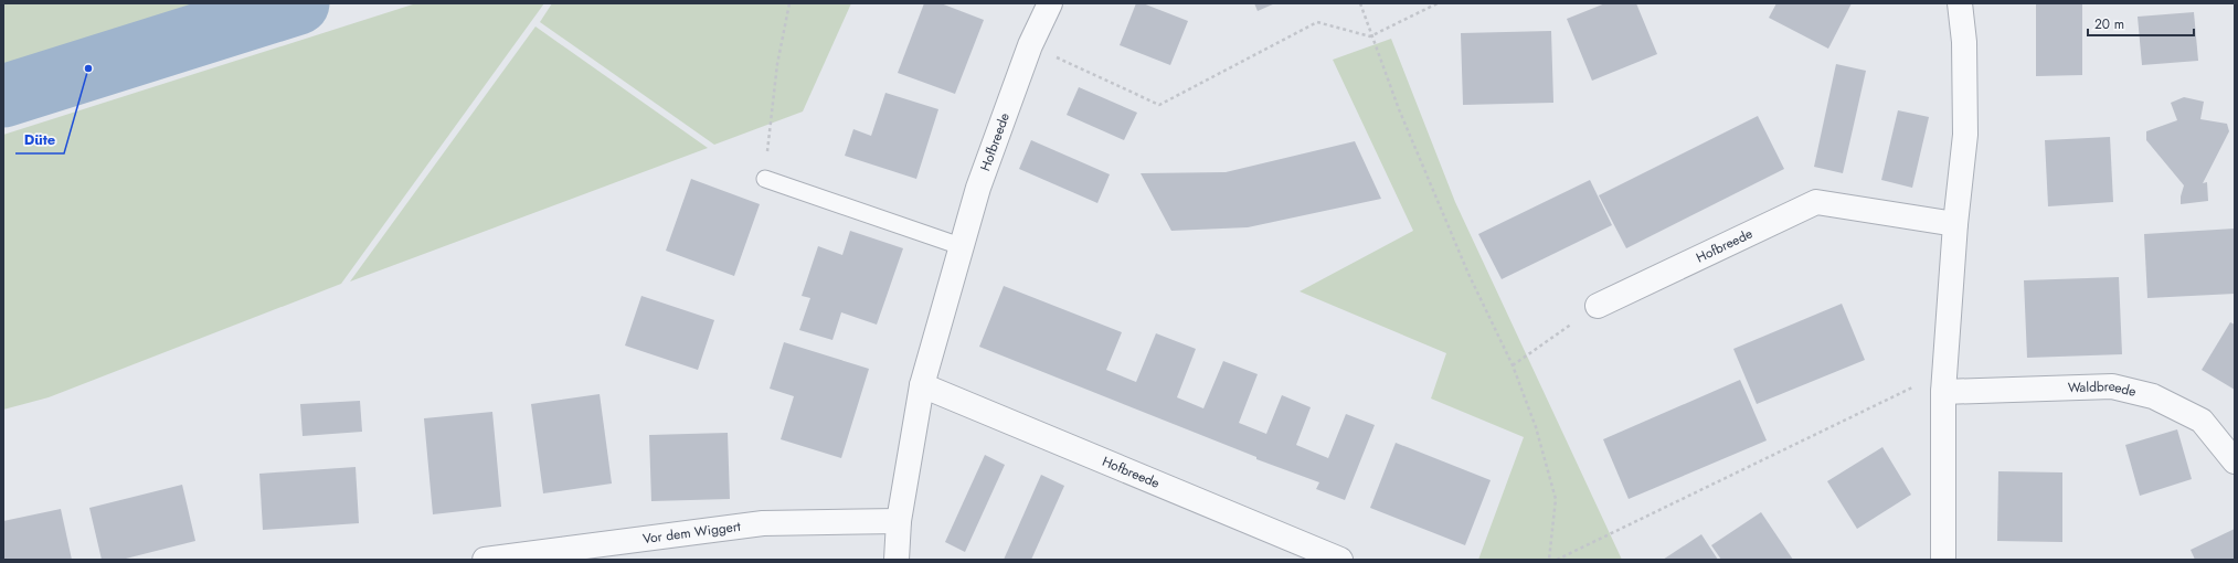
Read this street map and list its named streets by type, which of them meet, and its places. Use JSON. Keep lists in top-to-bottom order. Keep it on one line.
{"streets":{"street":["Hofbreede","Waldbreede","Vor dem Wiggert"]},"crossings":[["Hofbreede","Vor dem Wiggert"]],"places":["Düte"],"scale_bar":"20 m"}
